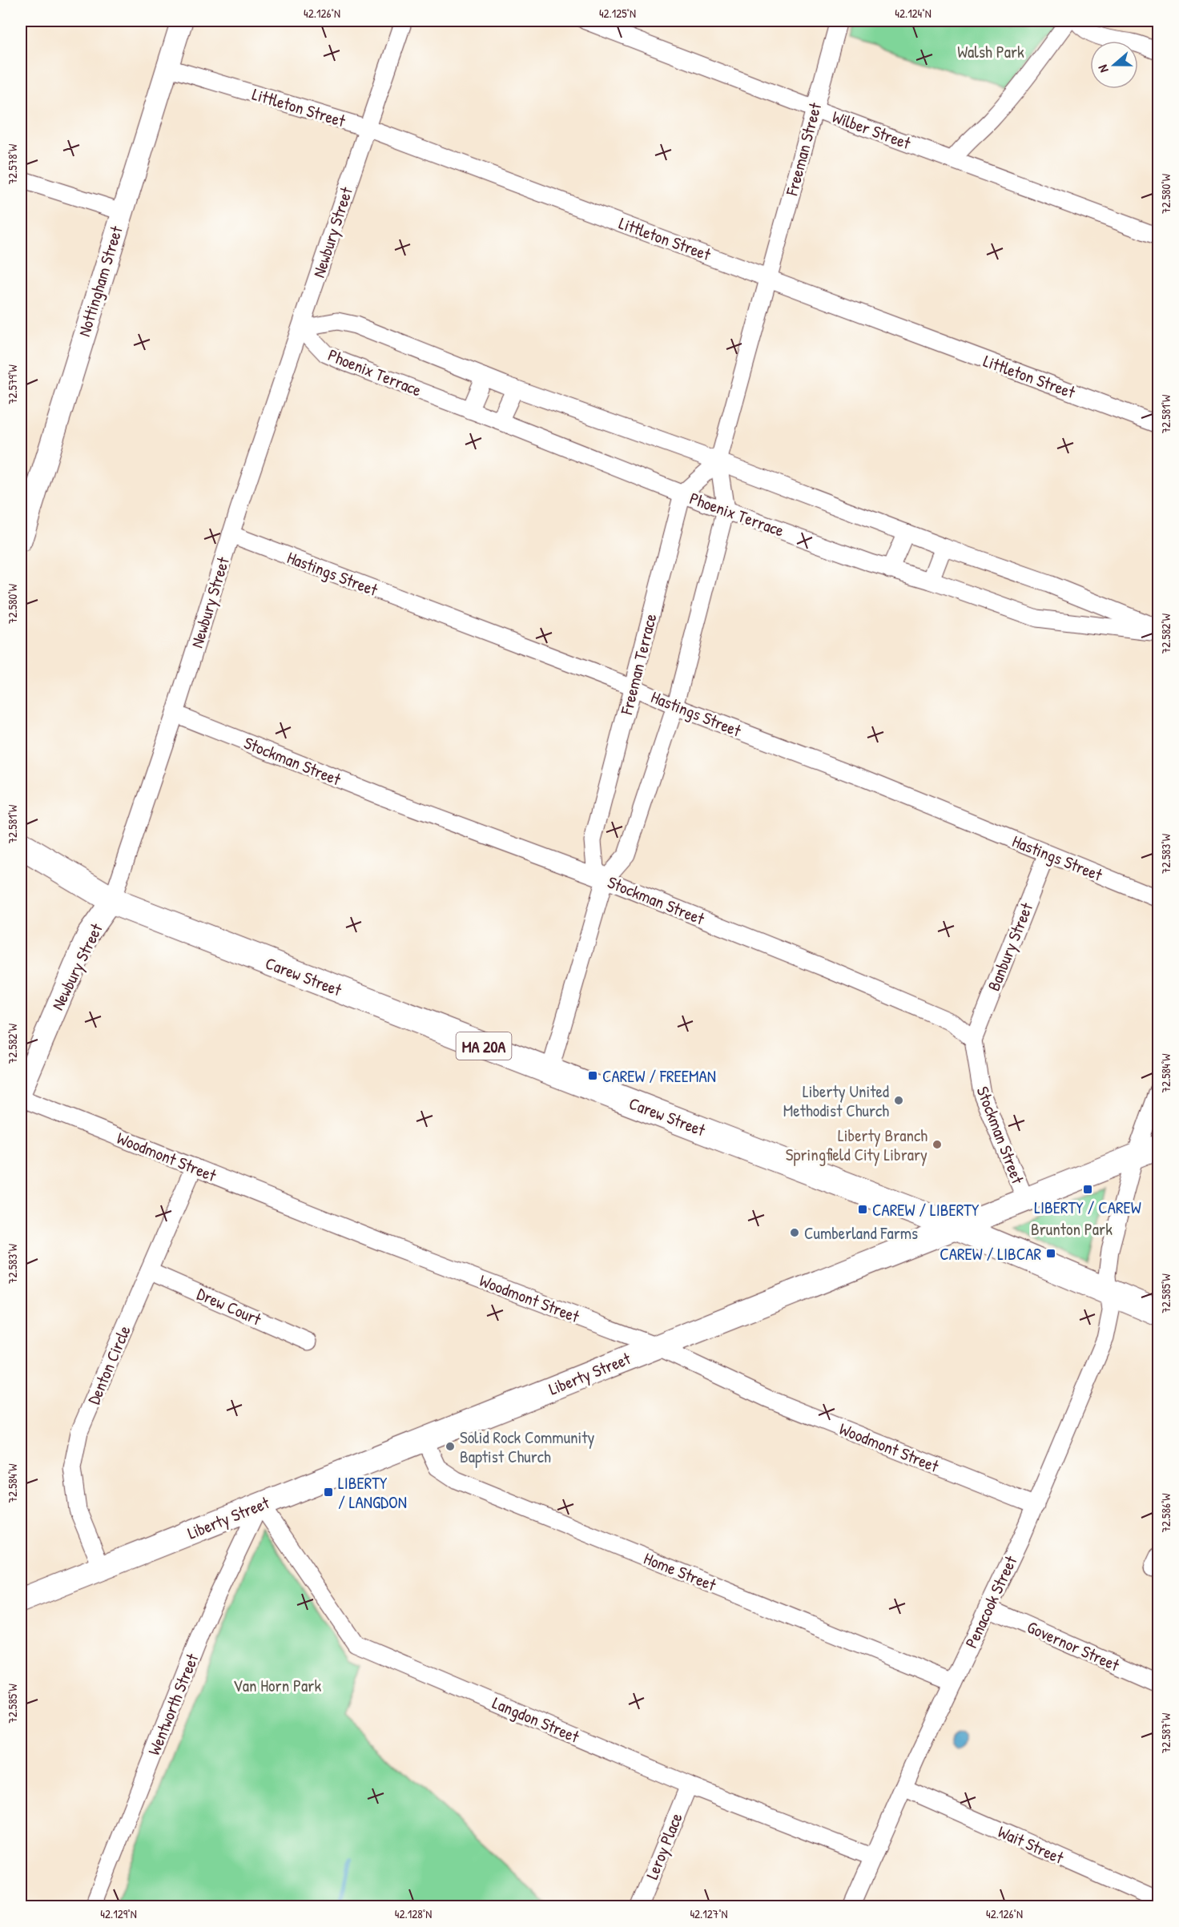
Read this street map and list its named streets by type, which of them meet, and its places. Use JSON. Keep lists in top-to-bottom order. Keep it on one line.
{"streets":{"main road":["Carew Street","MA 20A","Liberty Street"],"street":["Littleton Street","Wilber Street","Freeman Street","Newbury Street","Nottingham Street","Phoenix Terrace","Hastings Street","Freeman Terrace","Stockman Street","Banbury Street","Woodmont Street","Drew Court","Denton Circle","Home Street","Penacook Street","Governor Street","Wentworth Street","Langdon Street","Wait Street","Leroy Place"]},"crossings":[["Littleton Street","Freeman Street"],["Littleton Street","Newbury Street"],["Littleton Street","Nottingham Street"],["Wilber Street","Freeman Street"],["Newbury Street","Phoenix Terrace"],["Newbury Street","Hastings Street"],["Newbury Street","Stockman Street"],["Newbury Street","Carew Street"],["Phoenix Terrace","Freeman Terrace"],["Hastings Street","Freeman Terrace"],["Hastings Street","Banbury Street"],["Freeman Terrace","Stockman Street"],["Stockman Street","Banbury Street"],["Stockman Street","Liberty Street"],["Carew Street","Liberty Street"],["Carew Street","Penacook Street"],["Woodmont Street","Denton Circle"],["Woodmont Street","Liberty Street"],["Woodmont Street","Penacook Street"],["Drew Court","Denton Circle"],["Denton Circle","Liberty Street"],["Liberty Street","Home Street"],["Liberty Street","Penacook Street"],["Liberty Street","Wentworth Street"],["Liberty Street","Langdon Street"],["Home Street","Penacook Street"],["Penacook Street","Governor Street"],["Penacook Street","Langdon Street"],["Penacook Street","Wait Street"],["Wentworth Street","Langdon Street"],["Langdon Street","Leroy Place"]],"parks":["Walsh Park","Brunton Park","Van Horn Park"],"places":{"transit":["CAREW / FREEMAN","LIBERTY / CAREW","CAREW / LIBERTY","CAREW / LIBCAR","LIBERTY / LANGDON"],"other":["Liberty United Methodist Church","Liberty Branch Springfield City Library","Cumberland Farms","Solid Rock Community Baptist Church"]},"north":"left","coordinates":["42.126°N","42.125°N","42.124°N","72.578°W","72.580°W","72.579°W","72.581°W","72.582°W","72.583°W","72.584°W","72.585°W","72.586°W","72.587°W","42.129°N","42.128°N","42.127°N"]}
